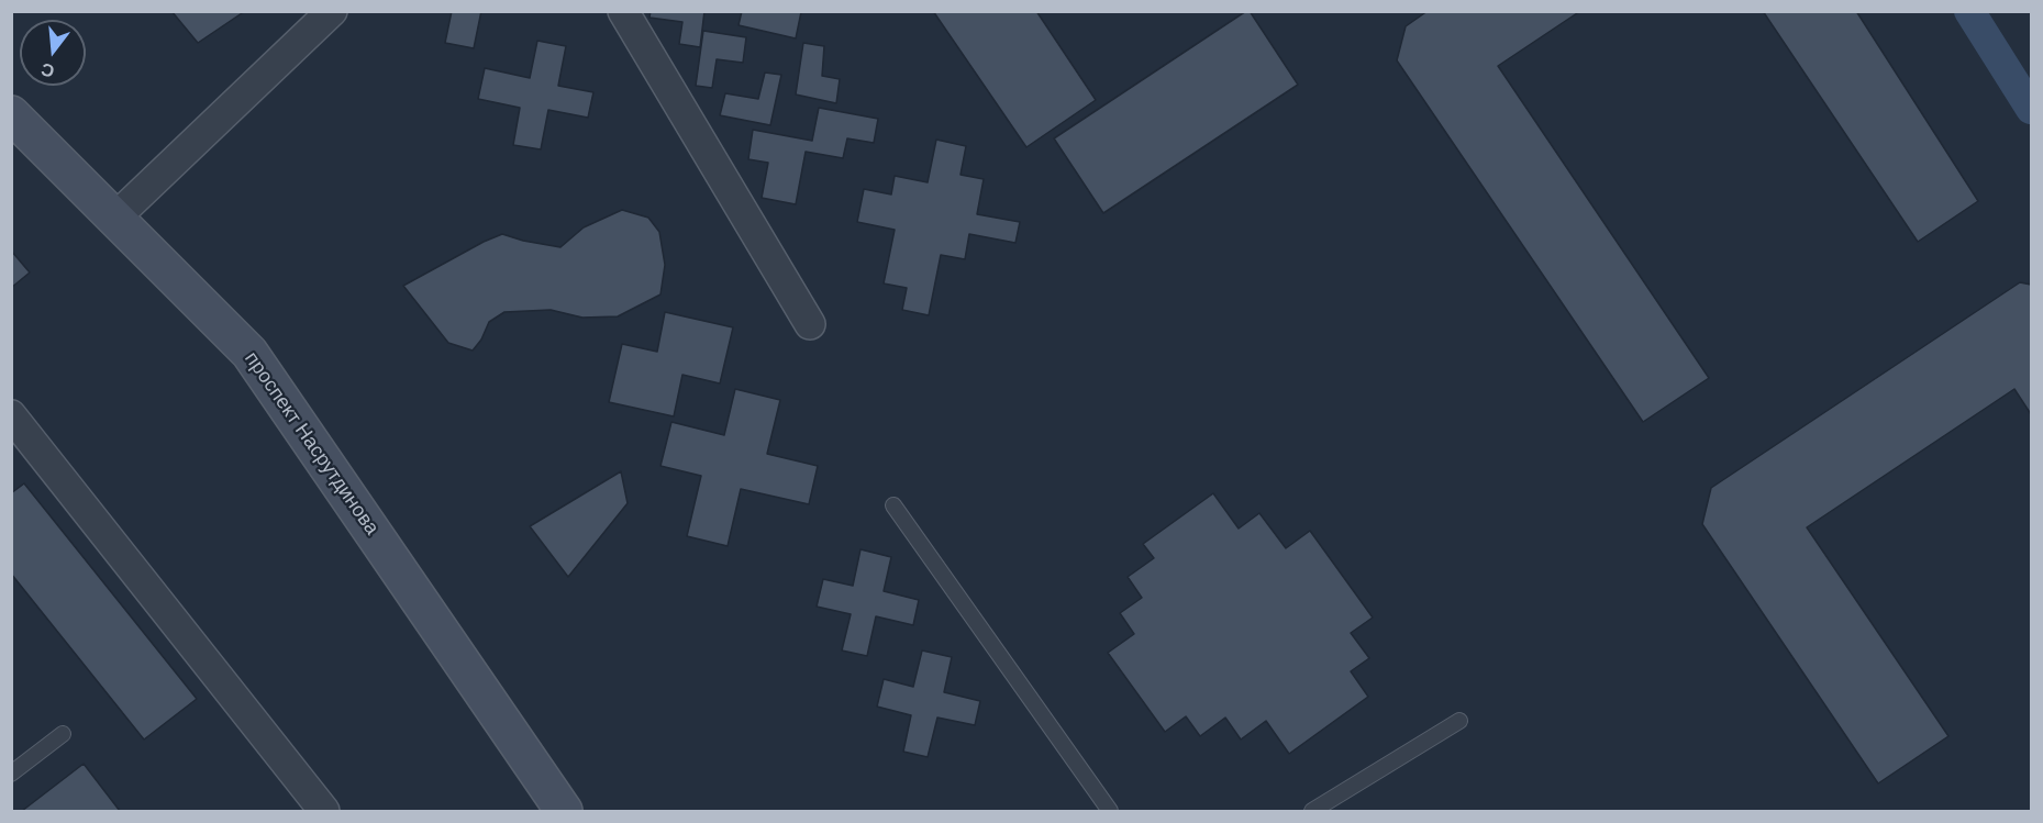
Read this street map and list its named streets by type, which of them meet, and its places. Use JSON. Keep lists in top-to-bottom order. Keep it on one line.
{"streets":{"main road":["проспект Насрутдинова"]},"north":"bottom"}
